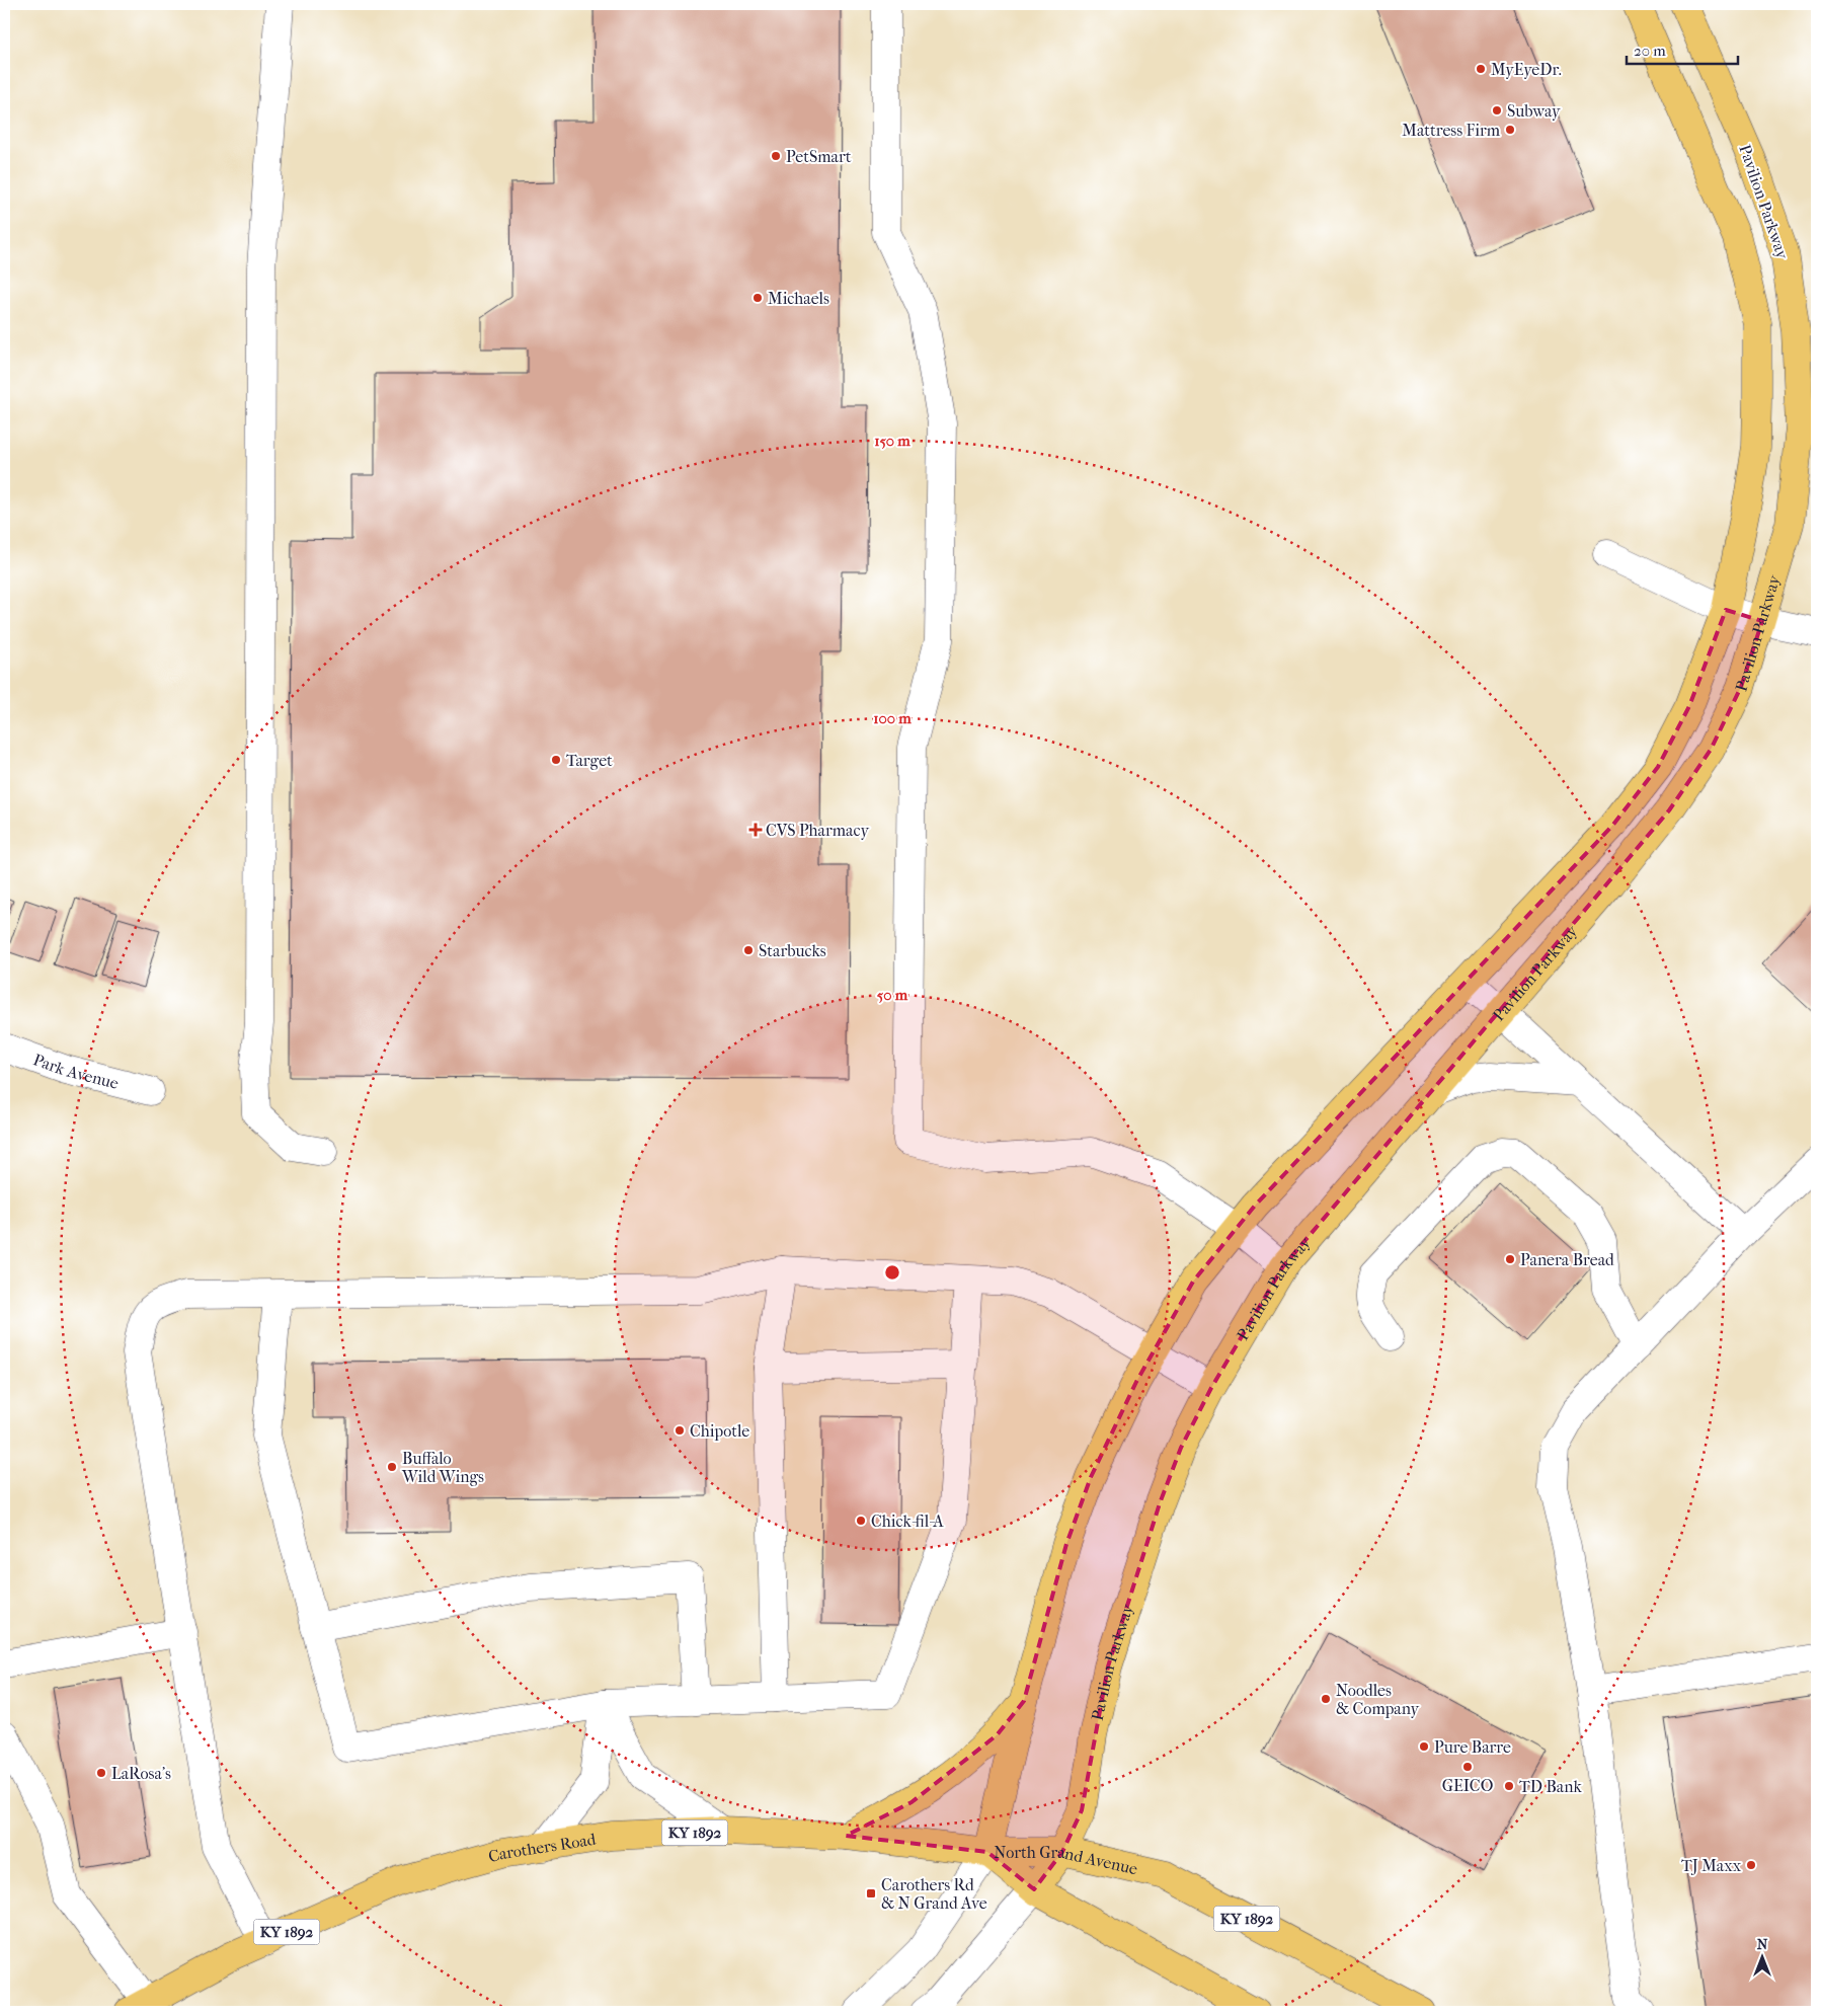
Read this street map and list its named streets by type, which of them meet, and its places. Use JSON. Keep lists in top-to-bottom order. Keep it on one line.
{"streets":{"main road":["Pavilion Parkway","KY 1892","Carothers Road","North Grand Avenue"],"street":["Park Avenue"]},"crossings":[["Pavilion Parkway","North Grand Avenue"],["Carothers Road","North Grand Avenue"]],"places":{"other":["MyEyeDr.","Subway","Mattress Firm","PetSmart","Michaels","Target","Starbucks","Panera Bread","Chipotle","Buffalo Wild Wings","Chick-fil-A","Noodles & Company","Pure Barre","GEICO","LaRosa's","TD Bank","TJ Maxx"],"health":["CVS Pharmacy"],"transit":["Carothers Rd & N Grand Ave"]},"scale_bar":"20 m","north":"top","rings":["150 m","100 m","50 m"]}
